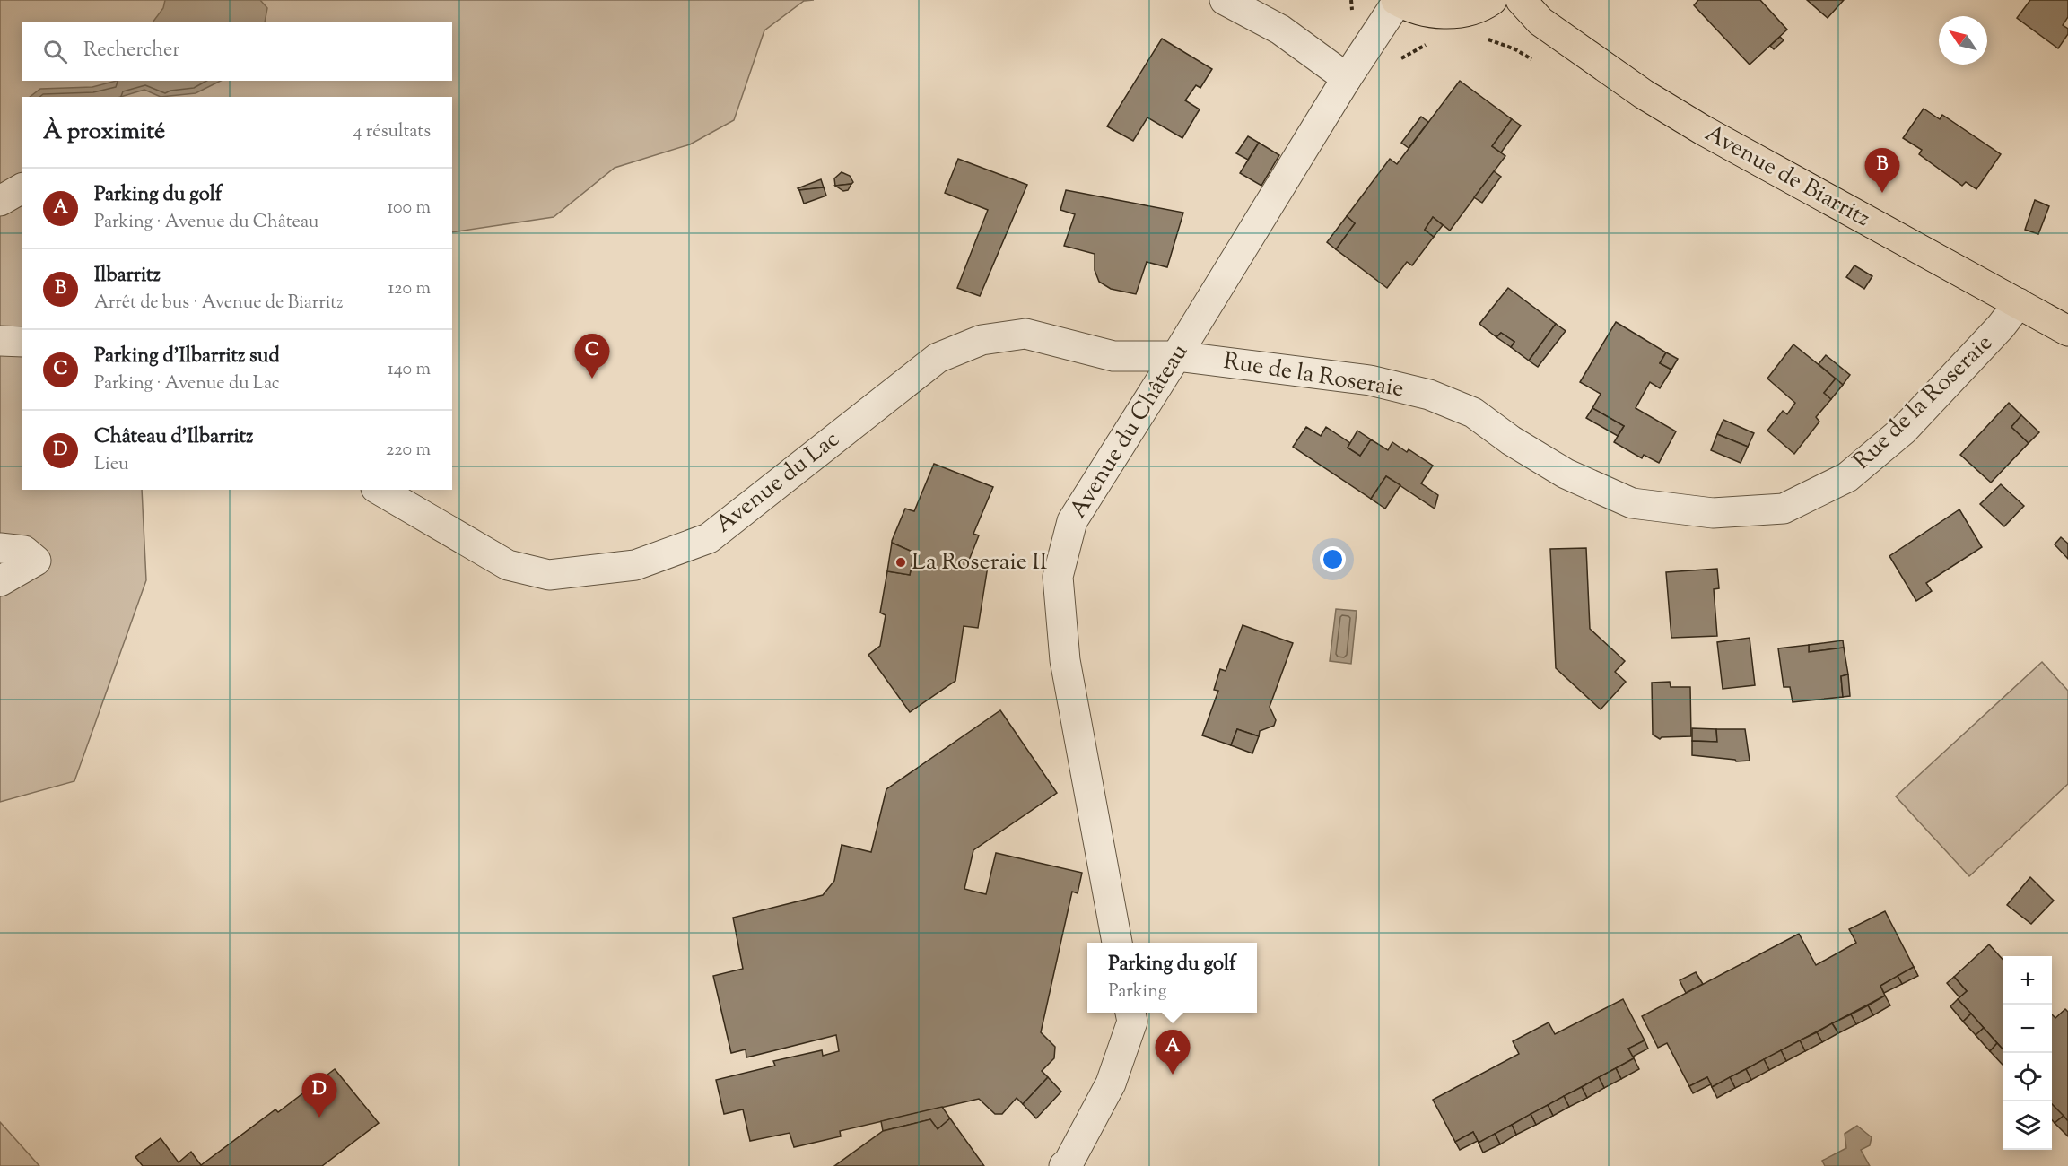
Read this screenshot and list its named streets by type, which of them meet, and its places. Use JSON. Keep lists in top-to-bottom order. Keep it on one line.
{"streets":{"main road":["Avenue de Biarritz"],"street":["Rue de la Roseraie","Avenue du Château","Avenue du Lac"]},"crossings":[["Avenue de Biarritz","Rue de la Roseraie"],["Rue de la Roseraie","Avenue du Château"],["Rue de la Roseraie","Avenue du Lac"],["Avenue du Château","Avenue du Lac"]],"places":["La Roseraie II"],"north":"top left","page":{"search":"Rechercher","heading":["À proximité","4 résultats"],"pins":["B","C","A","D"],"list":[{"mark":"A","name":"Parking du golf","note":"Parking · Avenue du Château","value":"100 m"},{"mark":"B","name":"Ilbarritz","note":"Arrêt de bus · Avenue de Biarritz","value":"120 m"},{"mark":"C","name":"Parking d'Ilbarritz sud","note":"Parking · Avenue du Lac","value":"140 m"},{"mark":"D","name":"Château d'Ilbarritz","note":"Lieu","value":"220 m"}],"popup":["Parking du golf","Parking"],"map_buttons":["+","−"]}}
